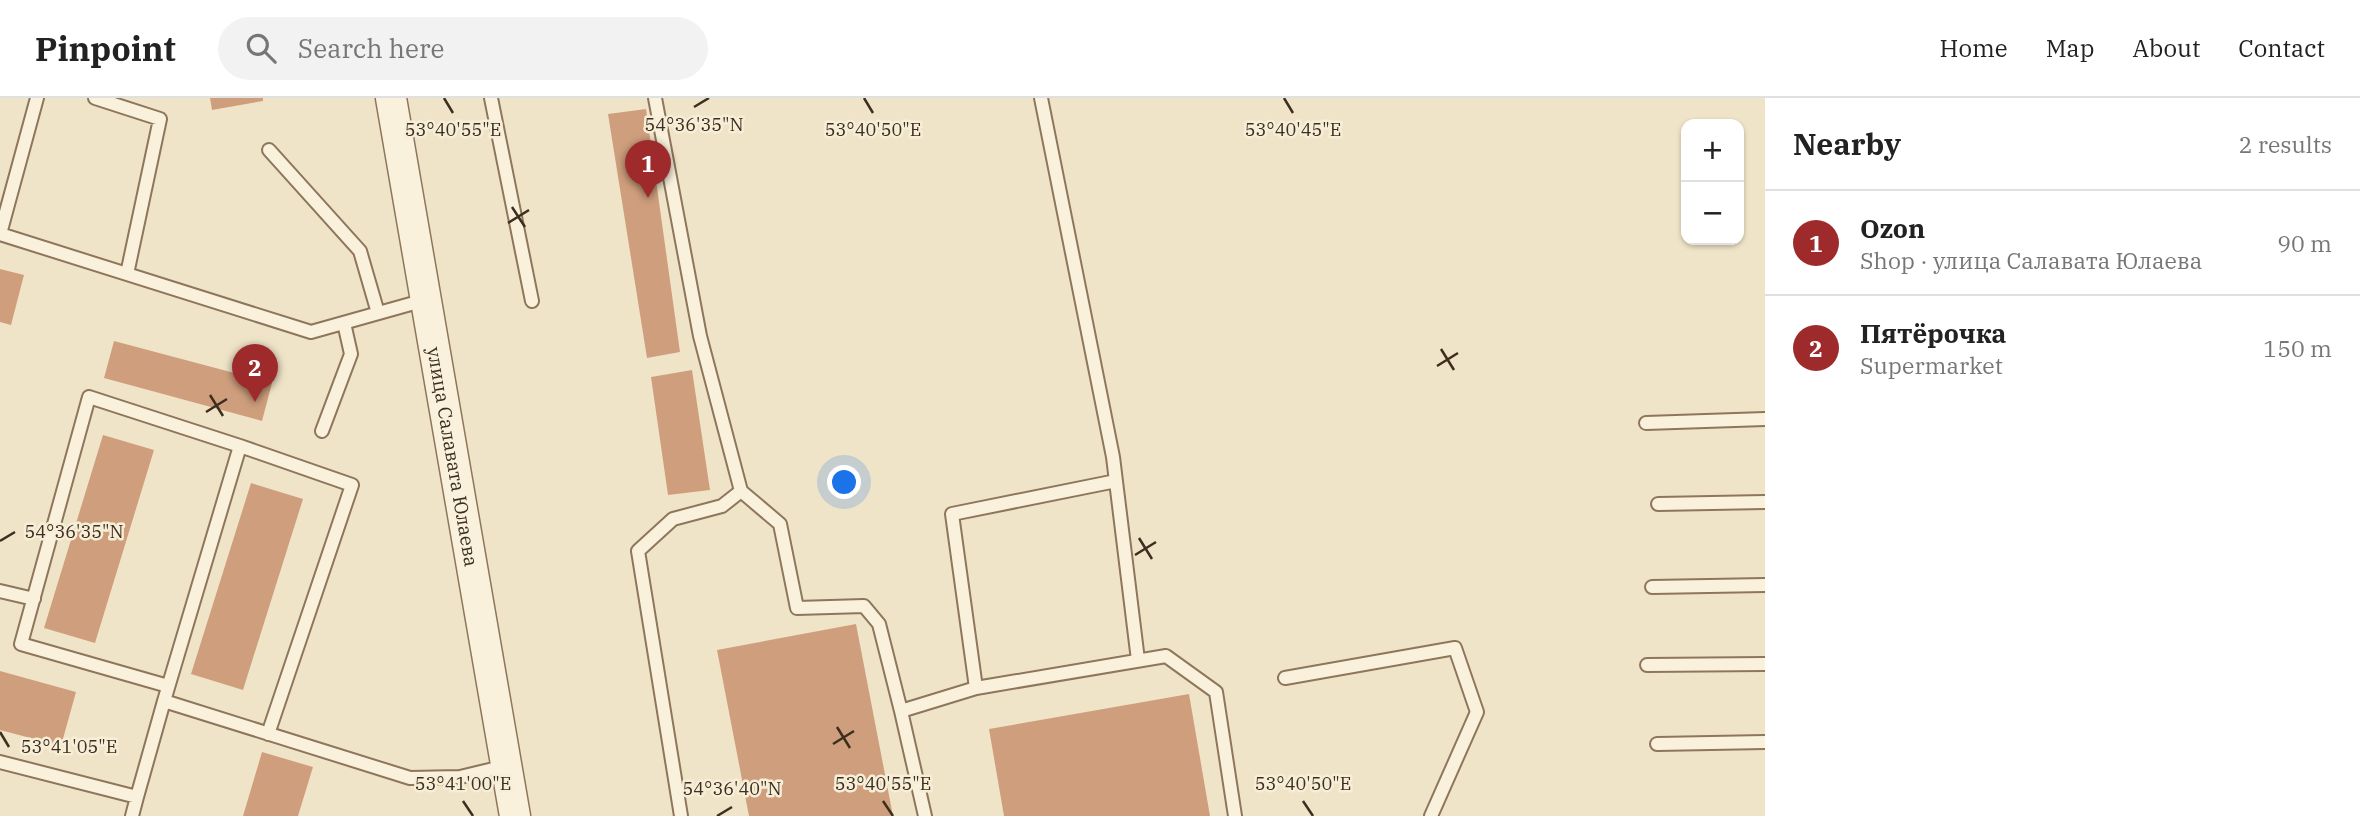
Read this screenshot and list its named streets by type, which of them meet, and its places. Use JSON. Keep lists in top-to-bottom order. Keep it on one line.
{"streets":{"street":["улица Салавата Юлаева"]},"page":{"header":"Pinpoint","search":"Search here","nav":["Home","Map","About","Contact"],"heading":["Nearby","2 results"],"map_buttons":["+","−"],"pins":["1","2"],"list":[{"mark":"1","name":"Ozon","note":"Shop · улица Салавата Юлаева","value":"90 m"},{"mark":"2","name":"Пятёрочка","note":"Supermarket","value":"150 m"}]},"coordinates":["54°36'35\"N","53°40'55\"E","53°40'50\"E","53°40'45\"E","53°41'05\"E","53°41'00\"E","54°36'40\"N"]}
